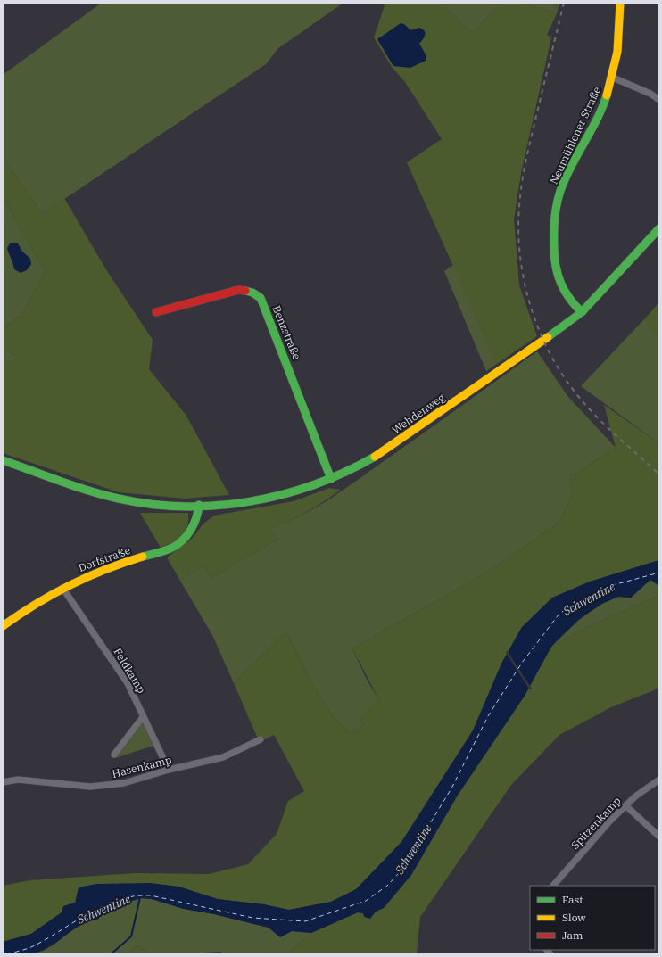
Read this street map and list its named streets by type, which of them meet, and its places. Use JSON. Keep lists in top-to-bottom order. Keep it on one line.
{"streets":{"street":["Neumühlener Straße","Benzstraße","Wehdenweg","Dorfstraße","Feldkamp","Hasenkamp","Spitzenkamp"]},"crossings":[["Neumühlener Straße","Wehdenweg"],["Benzstraße","Wehdenweg"],["Wehdenweg","Dorfstraße"],["Dorfstraße","Feldkamp"],["Feldkamp","Hasenkamp"]],"water":["Schwentine"],"legend":["Fast","Slow","Jam"]}
